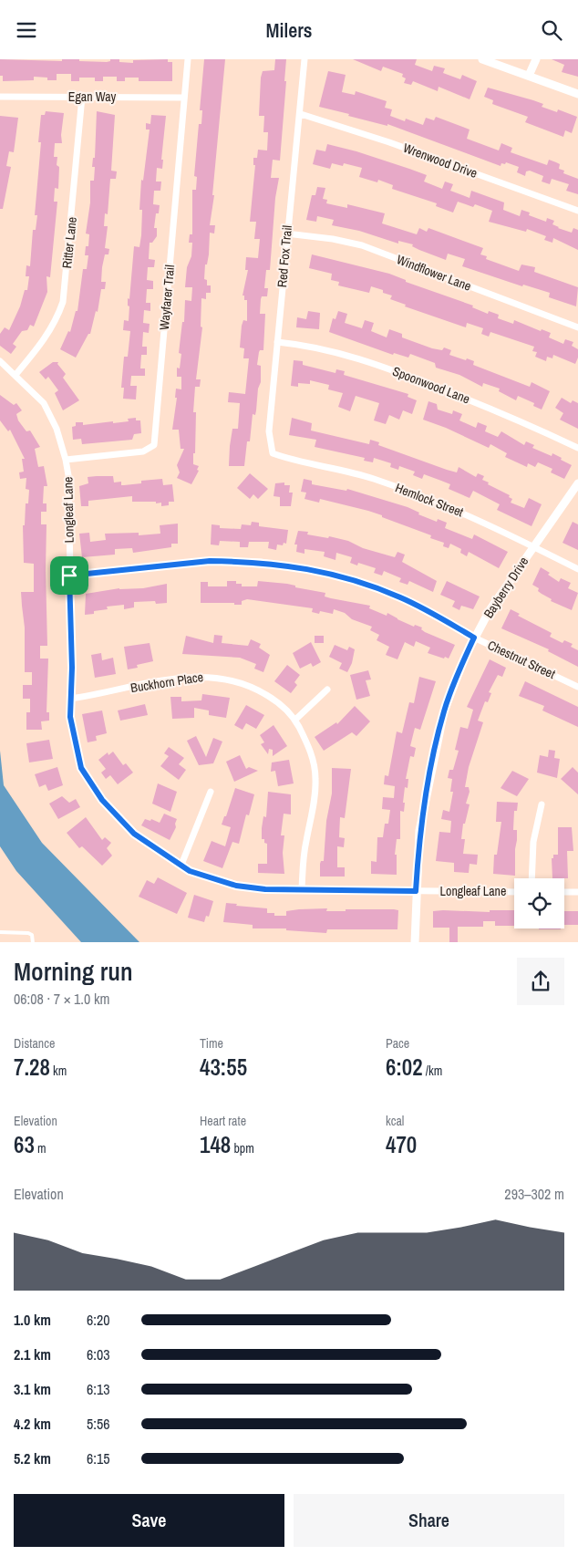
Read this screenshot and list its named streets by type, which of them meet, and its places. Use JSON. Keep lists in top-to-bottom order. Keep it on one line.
{"streets":{"street":["Egan Way","Wrenwood Drive","Ritter Lane","Red Fox Trail","Windflower Lane","Wayfarer Trail","Spoonwood Lane","Hemlock Street","Longleaf Lane","Bayberry Drive","Chestnut Street","Buckhorn Place"]},"crossings":[["Egan Way","Ritter Lane"],["Egan Way","Wayfarer Trail"],["Wrenwood Drive","Red Fox Trail"],["Ritter Lane","Longleaf Lane"],["Red Fox Trail","Windflower Lane"],["Red Fox Trail","Spoonwood Lane"],["Red Fox Trail","Hemlock Street"],["Wayfarer Trail","Longleaf Lane"],["Hemlock Street","Bayberry Drive"],["Longleaf Lane","Bayberry Drive"],["Longleaf Lane","Chestnut Street"],["Longleaf Lane","Buckhorn Place"],["Bayberry Drive","Chestnut Street"]],"page":{"header":"Milers","heading":["Morning run","06:08 · 7 × 1.0 km"],"stats":[["Distance","7.28 km"],["Time","43:55"],["Pace","6:02 /km"],["Elevation","63 m"],["Heart rate","148 bpm"],["kcal","470"]],"chart":["Elevation","293–302 m"],"list":[{"name":"1.0 km","note":"6:20"},{"name":"2.1 km","note":"6:03"},{"name":"3.1 km","note":"6:13"},{"name":"4.2 km","note":"5:56"},{"name":"5.2 km","note":"6:15"}],"buttons":["Save","Share"]}}
